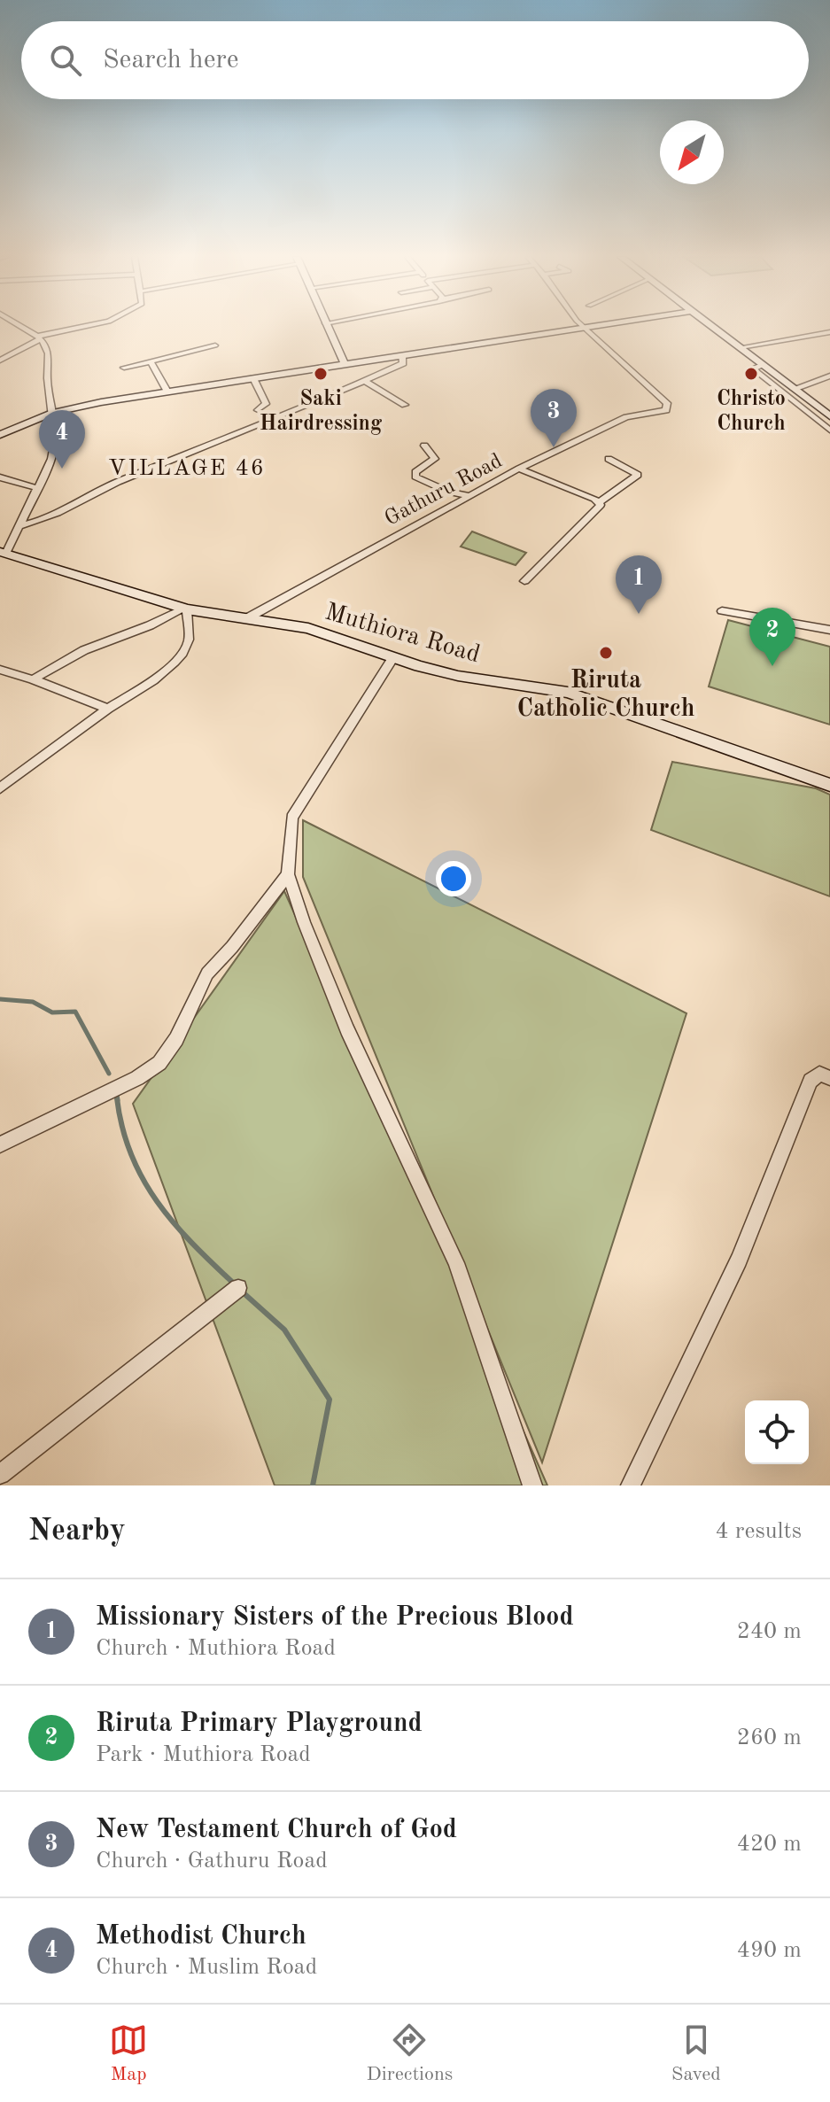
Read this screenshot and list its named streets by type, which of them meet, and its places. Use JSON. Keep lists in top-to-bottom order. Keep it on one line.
{"streets":{"main road":["Muthiora Road"],"street":["Gathuru Road"]},"crossings":[["Gathuru Road","Muthiora Road"]],"districts":["VILLAGE 46"],"places":["Saki Hairdressing","Christo Church","Riruta Catholic Church"],"north":"bottom left","page":{"search":"Search here","pins":["3","4","1","2"],"heading":["Nearby","4 results"],"list":[{"mark":"1","name":"Missionary Sisters of the Precious Blood","note":"Church · Muthiora Road","value":"240 m"},{"mark":"2","name":"Riruta Primary Playground","note":"Park · Muthiora Road","value":"260 m"},{"mark":"3","name":"New Testament Church of God","note":"Church · Gathuru Road","value":"420 m"},{"mark":"4","name":"Methodist Church","note":"Church · Muslim Road","value":"490 m"}],"nav":["Map","Directions","Saved"]}}
